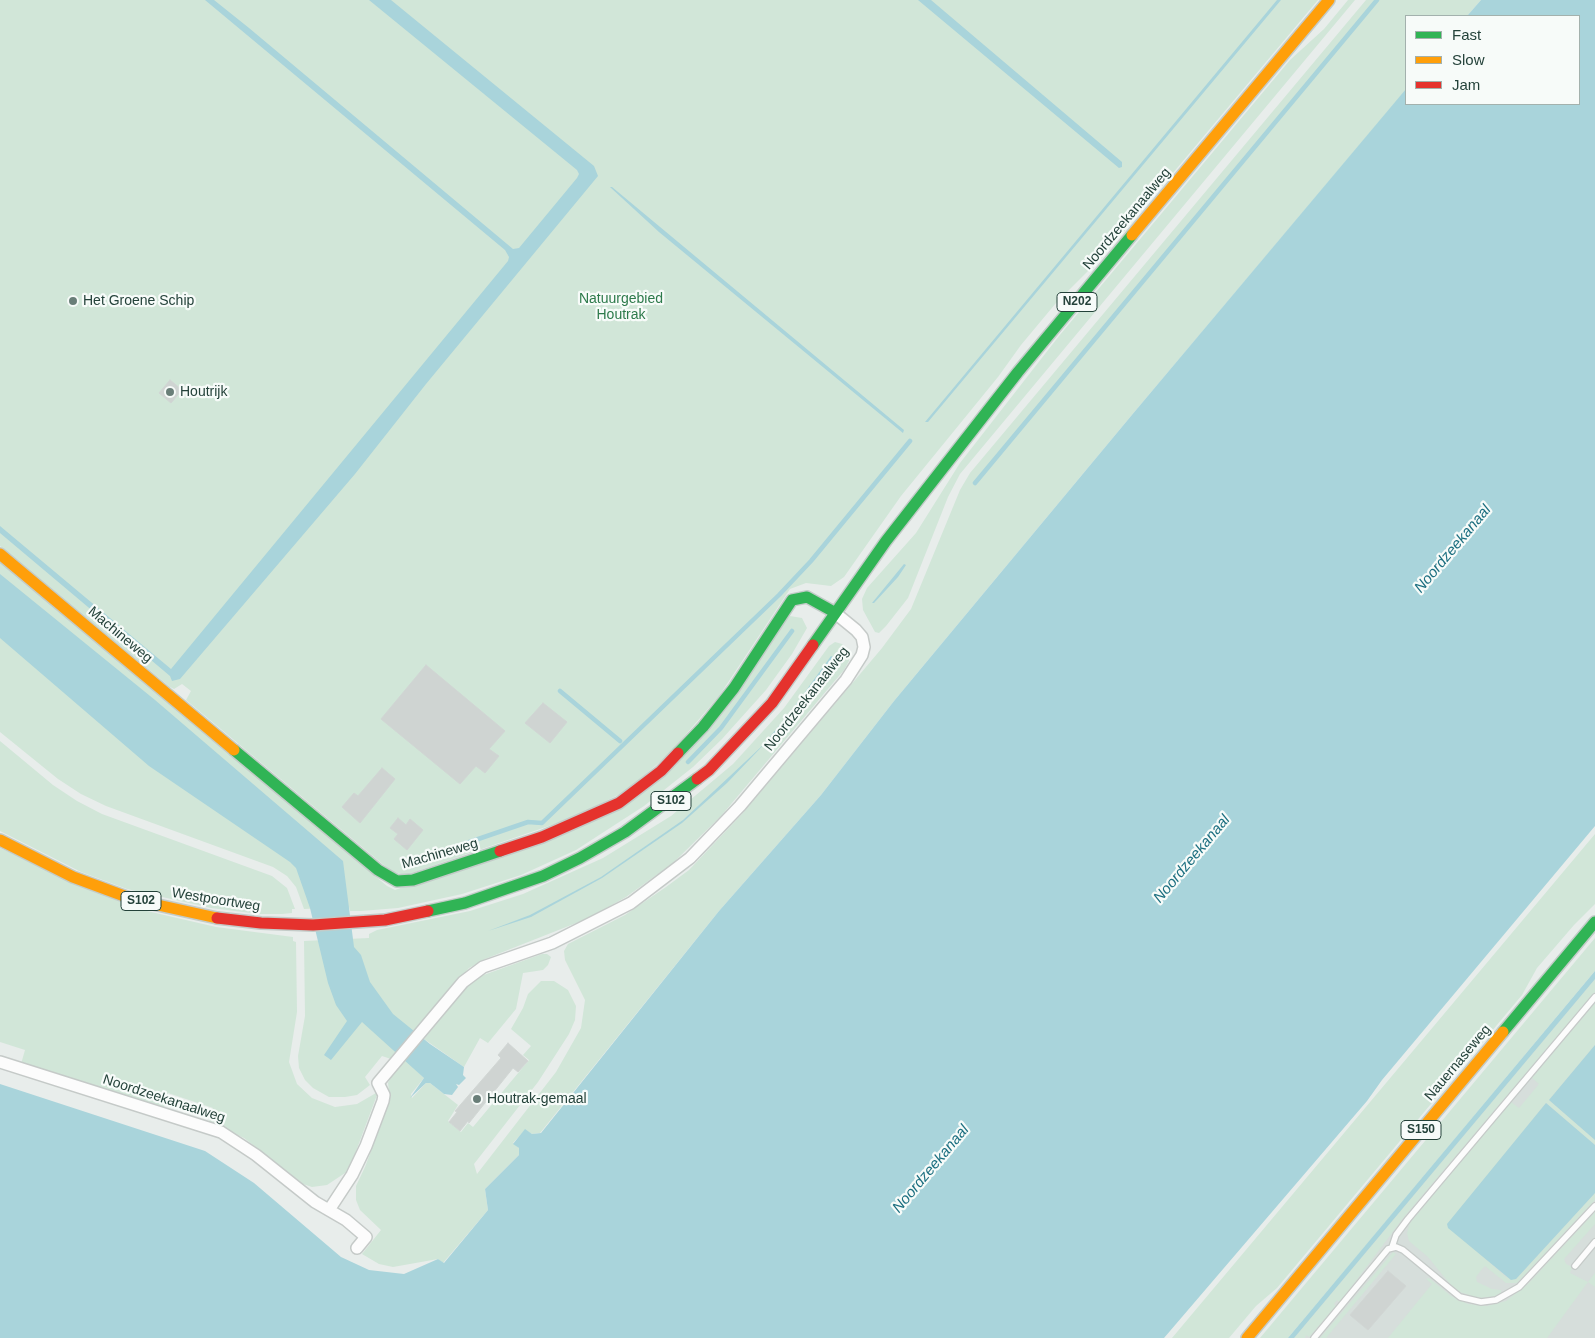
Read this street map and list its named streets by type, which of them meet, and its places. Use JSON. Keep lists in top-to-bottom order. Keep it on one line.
{"streets":{"main road":["Noordzeekanaalweg","N202","Machineweg","S102","Westpoortweg","Nauernaseweg","S150"]},"crossings":[["Noordzeekanaalweg","Machineweg"],["Noordzeekanaalweg","Westpoortweg"],["Machineweg","Westpoortweg"]],"water":["Noordzeekanaal"],"parks":["Natuurgebied Houtrak"],"places":["Het Groene Schip","Houtrijk","Houtrak-gemaal"],"legend":["Fast","Slow","Jam"]}
